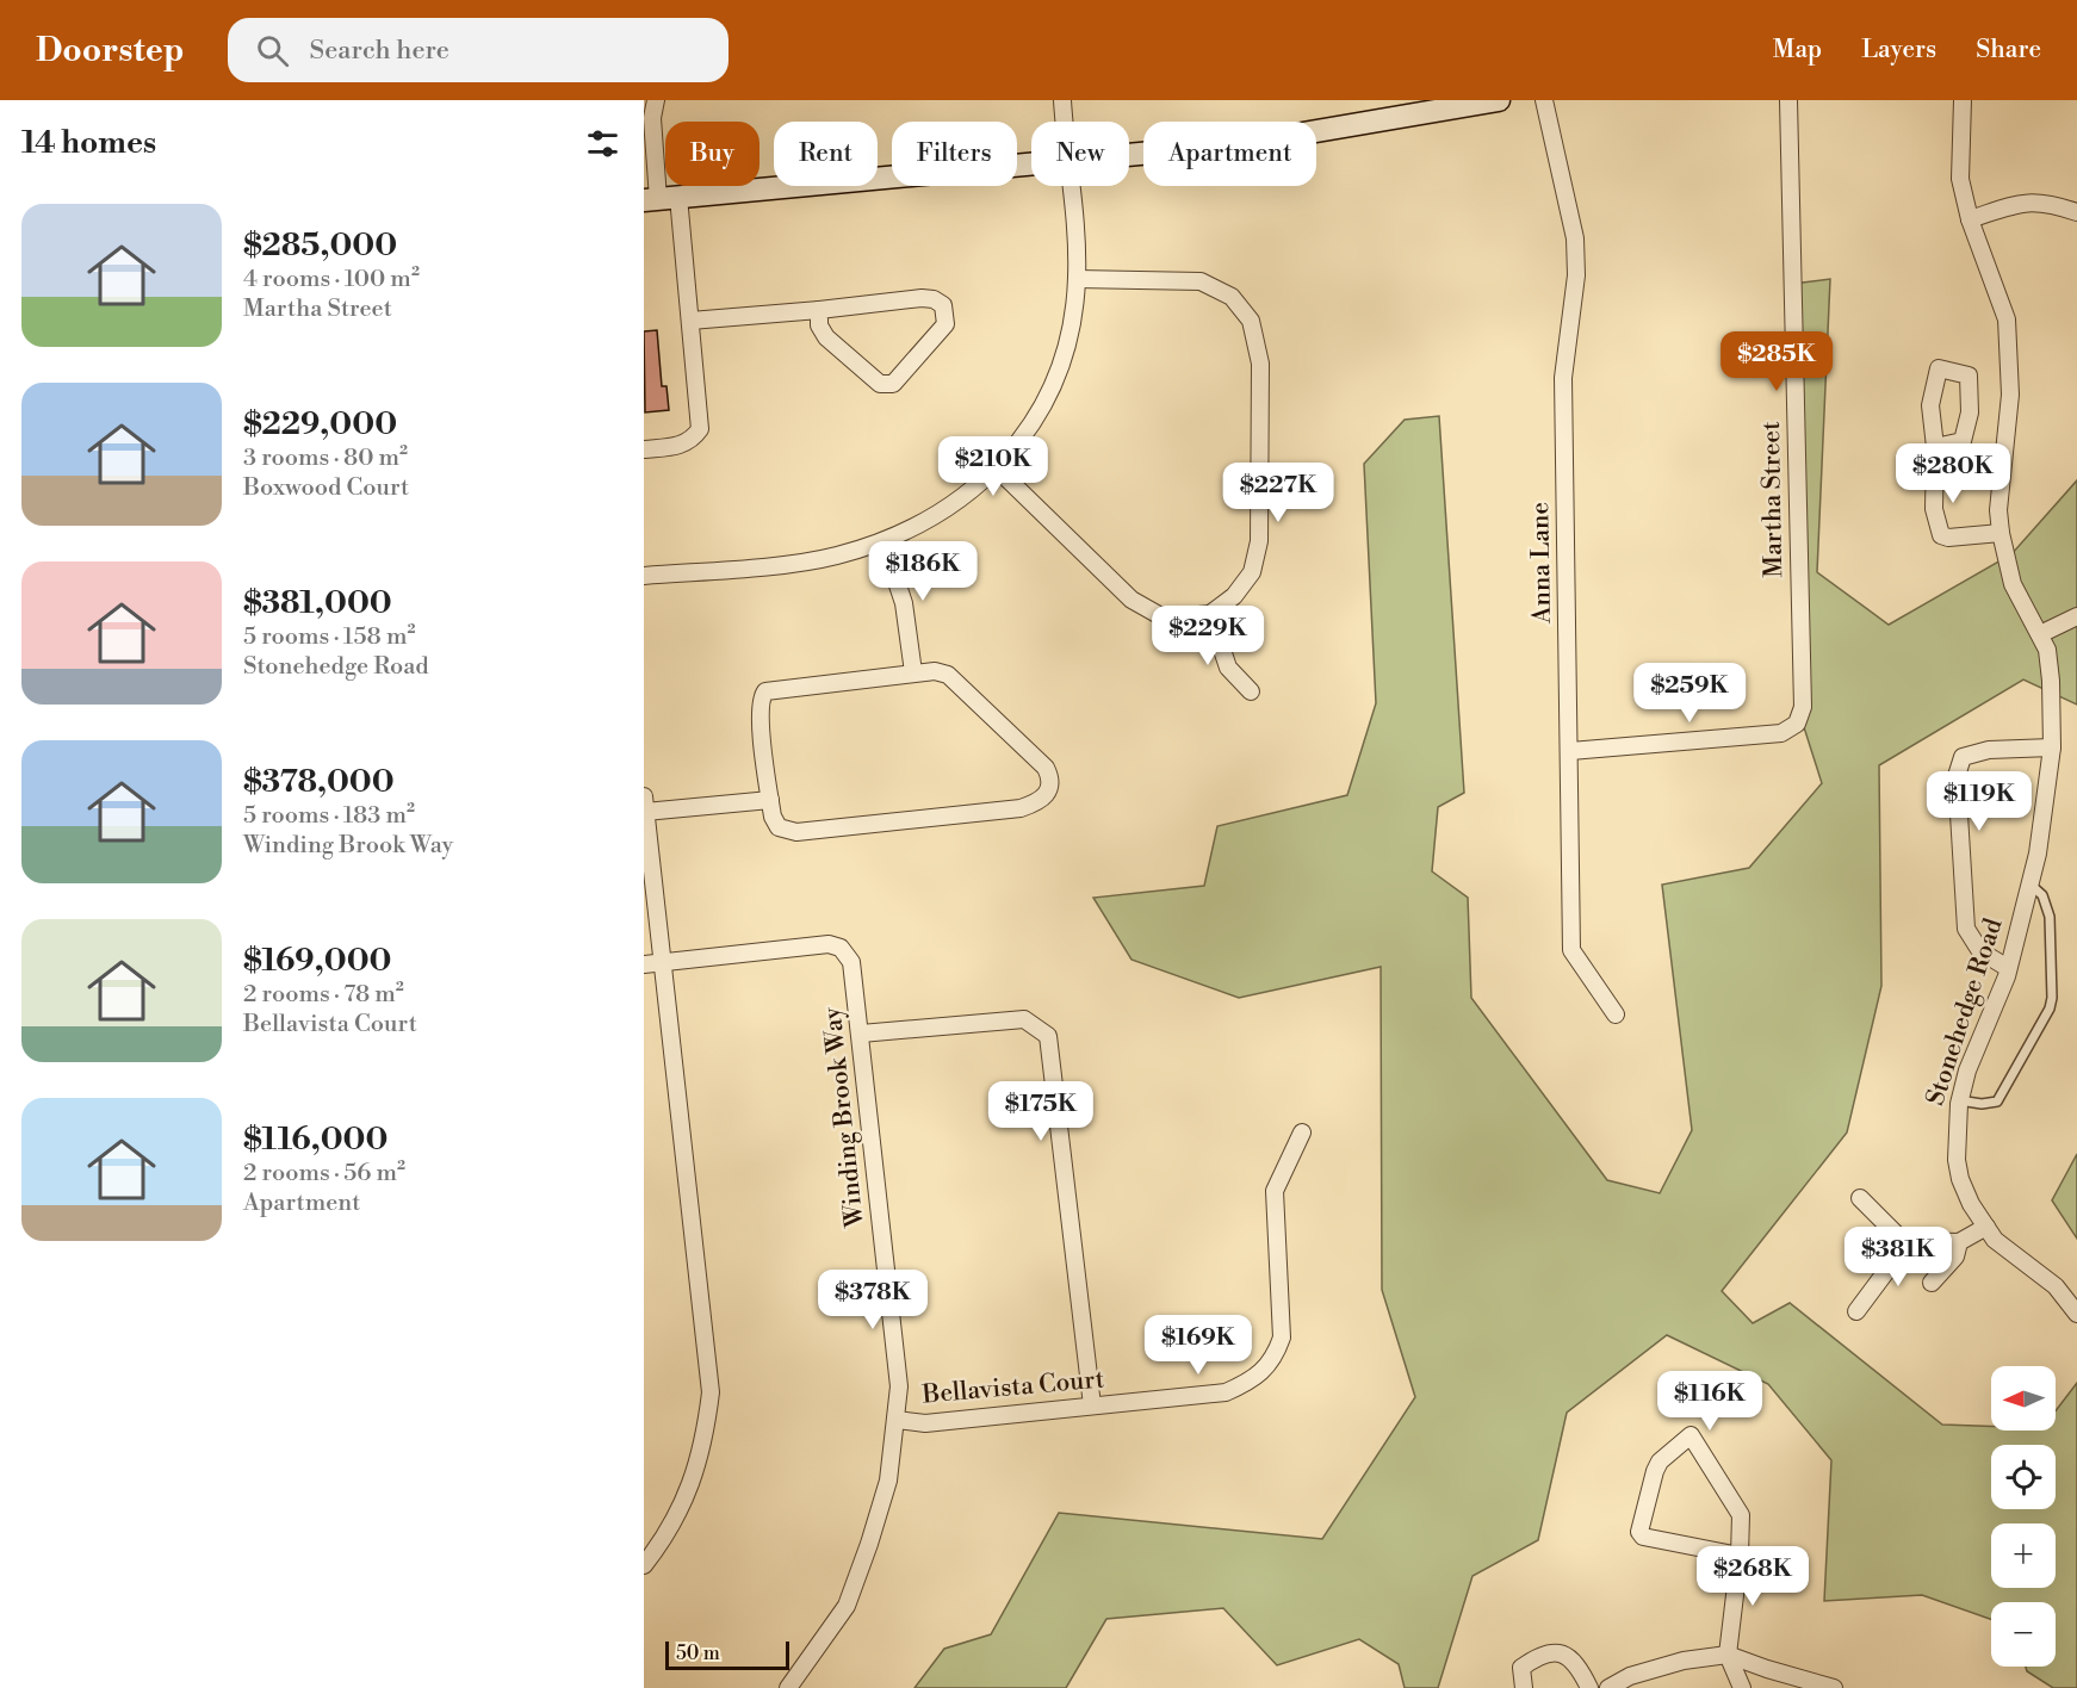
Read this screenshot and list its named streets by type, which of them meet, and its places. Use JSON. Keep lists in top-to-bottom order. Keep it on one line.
{"streets":{"street":["Martha Street","Anna Lane","Stonehedge Road","Winding Brook Way","Bellavista Court"]},"crossings":[["Martha Street","Anna Lane"],["Winding Brook Way","Bellavista Court"]],"scale_bar":"50 m","north":"left","page":{"header":"Doorstep","search":"Search here","nav":["Map","Layers","Share"],"heading":"14 homes","chip":["Buy","Rent","Filters","New","Apartment"],"list":[{"name":"$285,000","note":"4 rooms · 100 m² · Martha Street"},{"name":"$229,000","note":"3 rooms · 80 m² · Boxwood Court"},{"name":"$381,000","note":"5 rooms · 158 m² · Stonehedge Road"},{"name":"$378,000","note":"5 rooms · 183 m² · Winding Brook Way"},{"name":"$169,000","note":"2 rooms · 78 m² · Bellavista Court"},{"name":"$116,000","note":"2 rooms · 56 m² · Apartment"}],"price":["$285K","$210K","$280K","$227K","$186K","$229K","$259K","$119K","$175K","$381K","$378K","$169K","$116K","$268K"],"map_buttons":["+","−"],"scale":"50 m"}}
